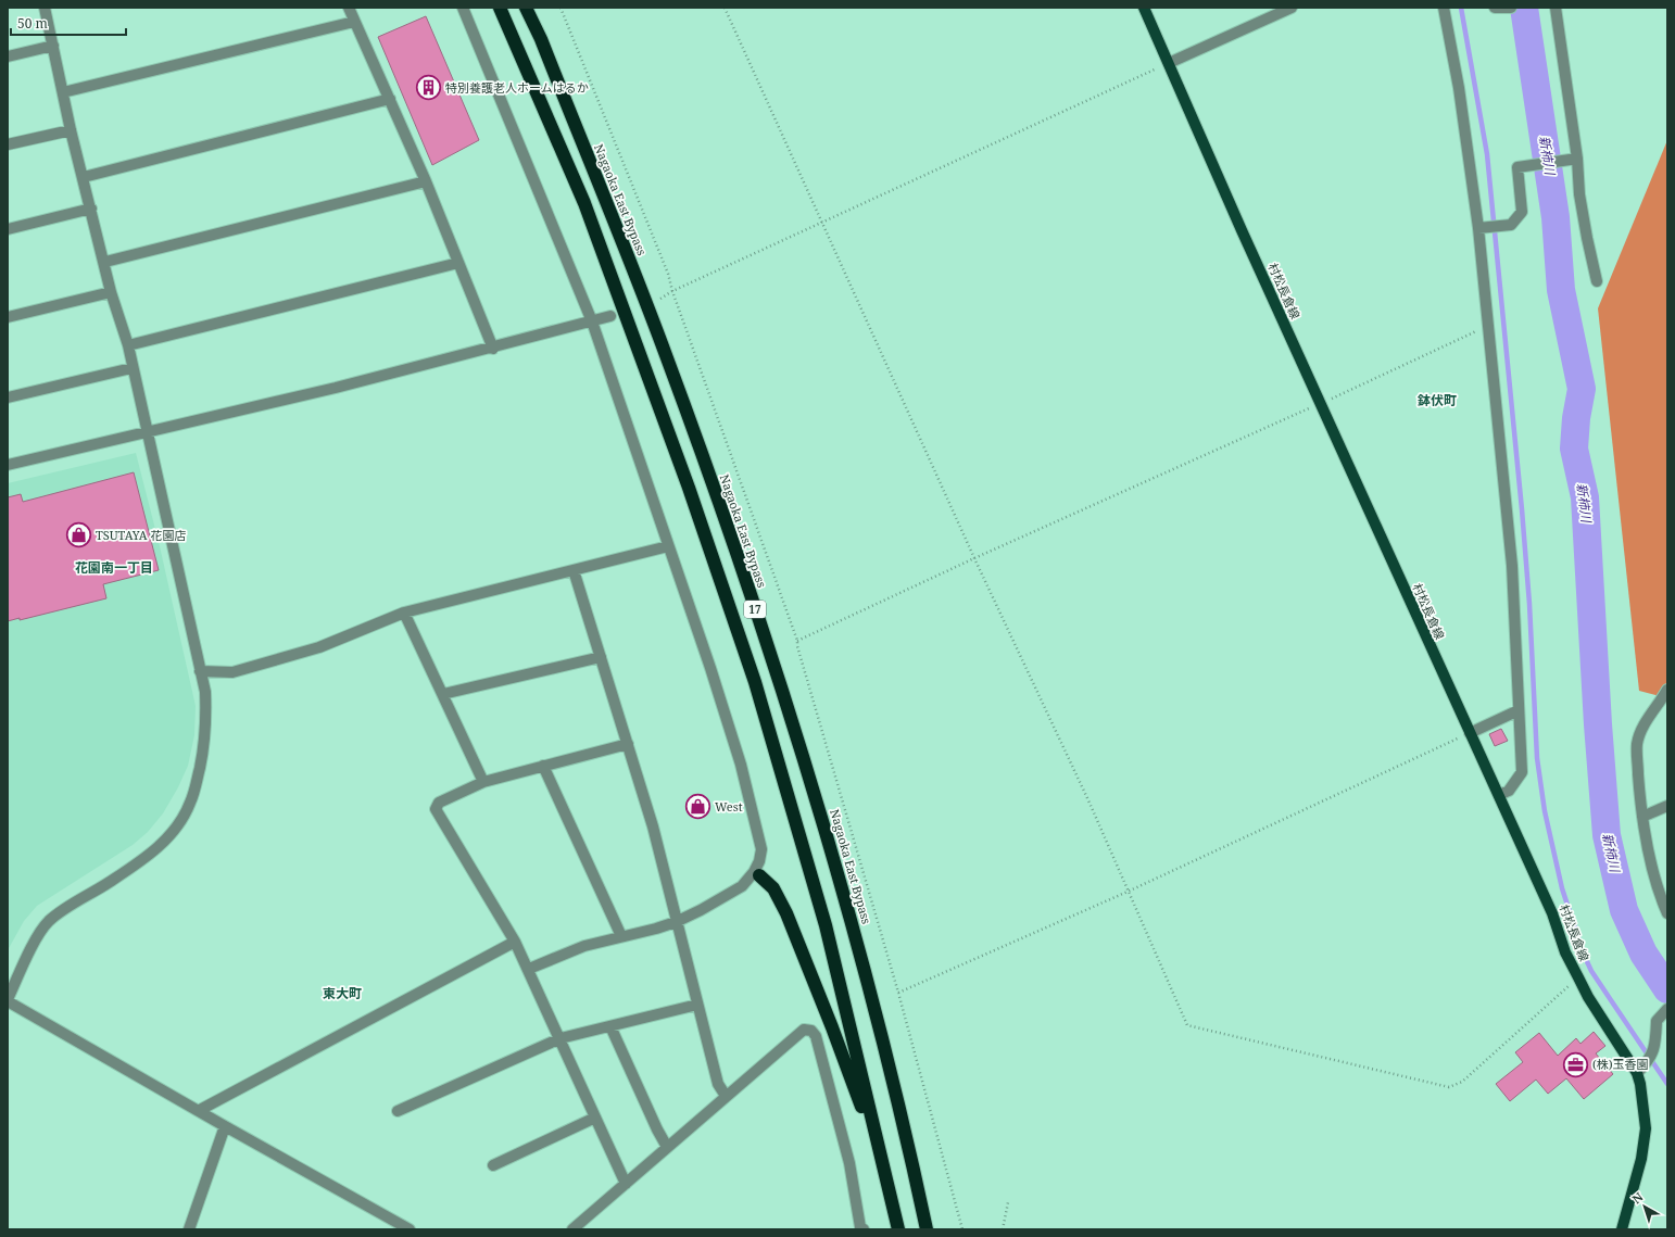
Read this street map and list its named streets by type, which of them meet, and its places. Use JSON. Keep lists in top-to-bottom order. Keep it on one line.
{"streets":{"highway":["Nagaoka East Bypass","17"],"main road":["村松長倉線"]},"districts":["鉢伏町","花園南一丁目","東大町"],"water":["新柿川"],"places":{"building":["特別養護老人ホームはるか"],"shop":["TSUTAYA 花園店","West"],"office":["(株)玉香園"]},"scale_bar":"50 m","north":"top left"}
